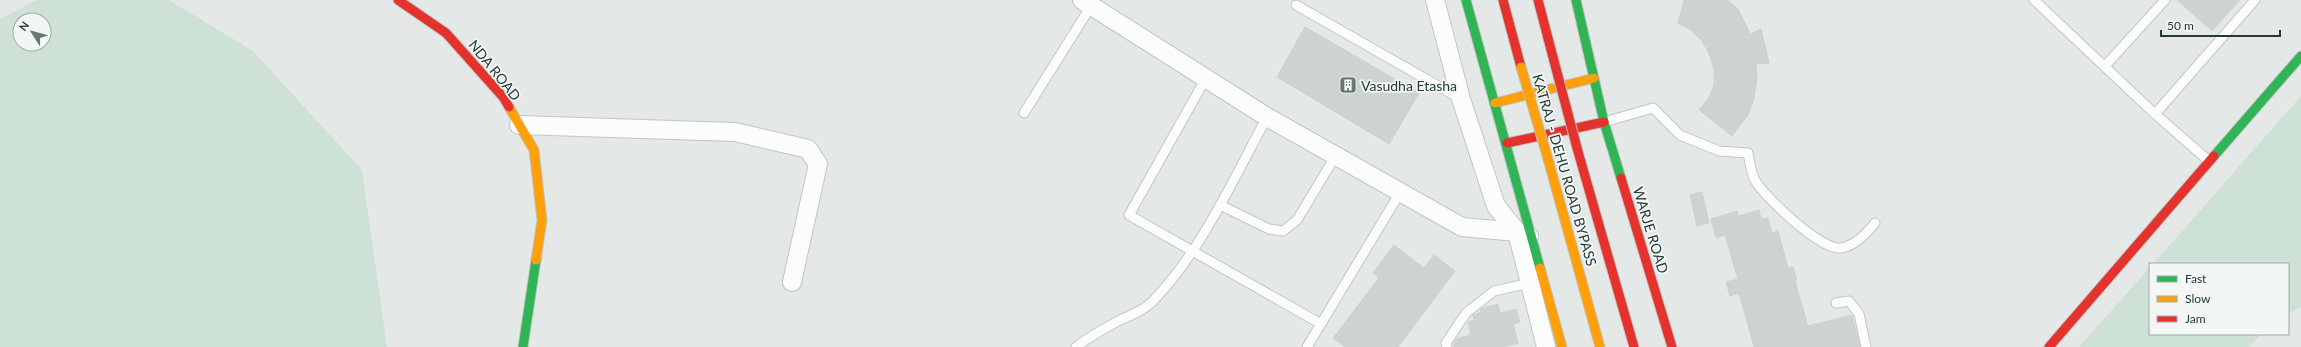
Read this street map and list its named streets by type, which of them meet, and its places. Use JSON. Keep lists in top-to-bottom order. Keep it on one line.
{"streets":{"main road":["NDA ROAD","KATRAJ - DEHU ROAD BYPASS","WARJE ROAD"]},"places":{"building":["Vasudha Etasha"]},"legend":["Fast","Slow","Jam"],"scale_bar":"50 m","north":"top left"}
